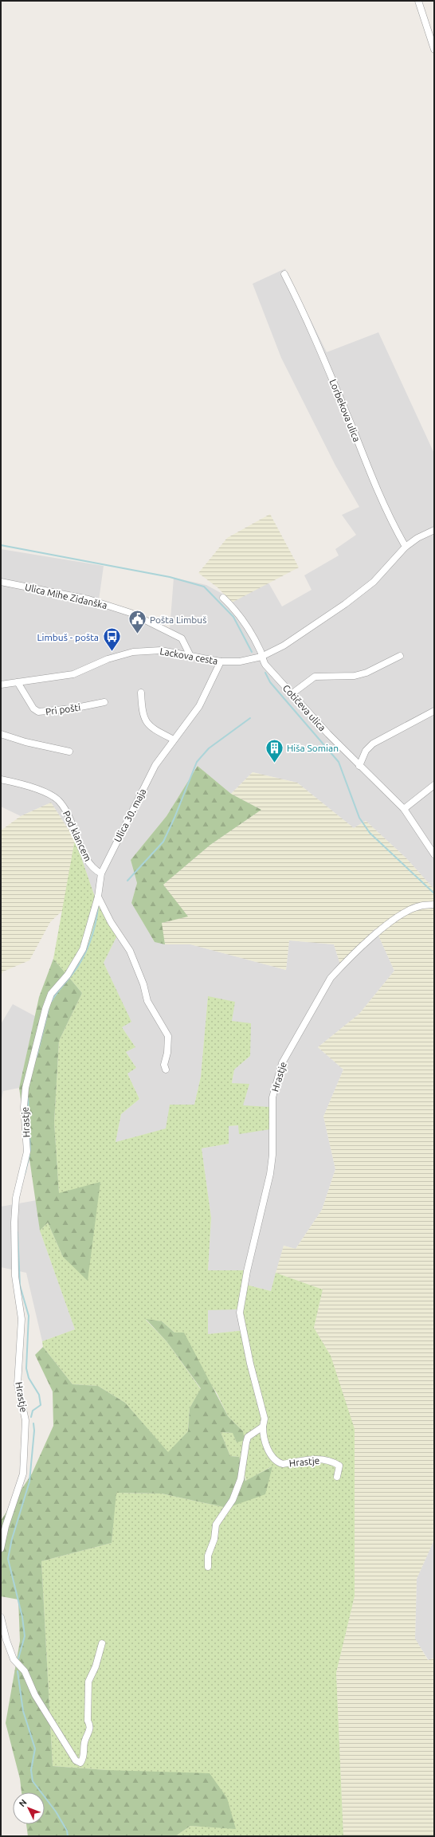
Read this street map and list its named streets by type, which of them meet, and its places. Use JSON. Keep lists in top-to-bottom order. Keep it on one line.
{"streets":{"street":["Lorbekova ulica","Ulica Mihe Zidanška","Lackova cesta","Cotičeva ulica","Pri pošti","Ulica 30. maja","Pod klancem","Hrastje"]},"crossings":[["Lorbekova ulica","Lackova cesta"],["Ulica Mihe Zidanška","Lackova cesta"],["Lackova cesta","Cotičeva ulica"],["Lackova cesta","Pri pošti"],["Lackova cesta","Ulica 30. maja"],["Ulica 30. maja","Pod klancem"],["Ulica 30. maja","Hrastje"]],"places":{"public building":["Pošta Limbuš"],"bus stop":["Limbuš - pošta"],"building":["Hiša Somian"]},"north":"top left"}
